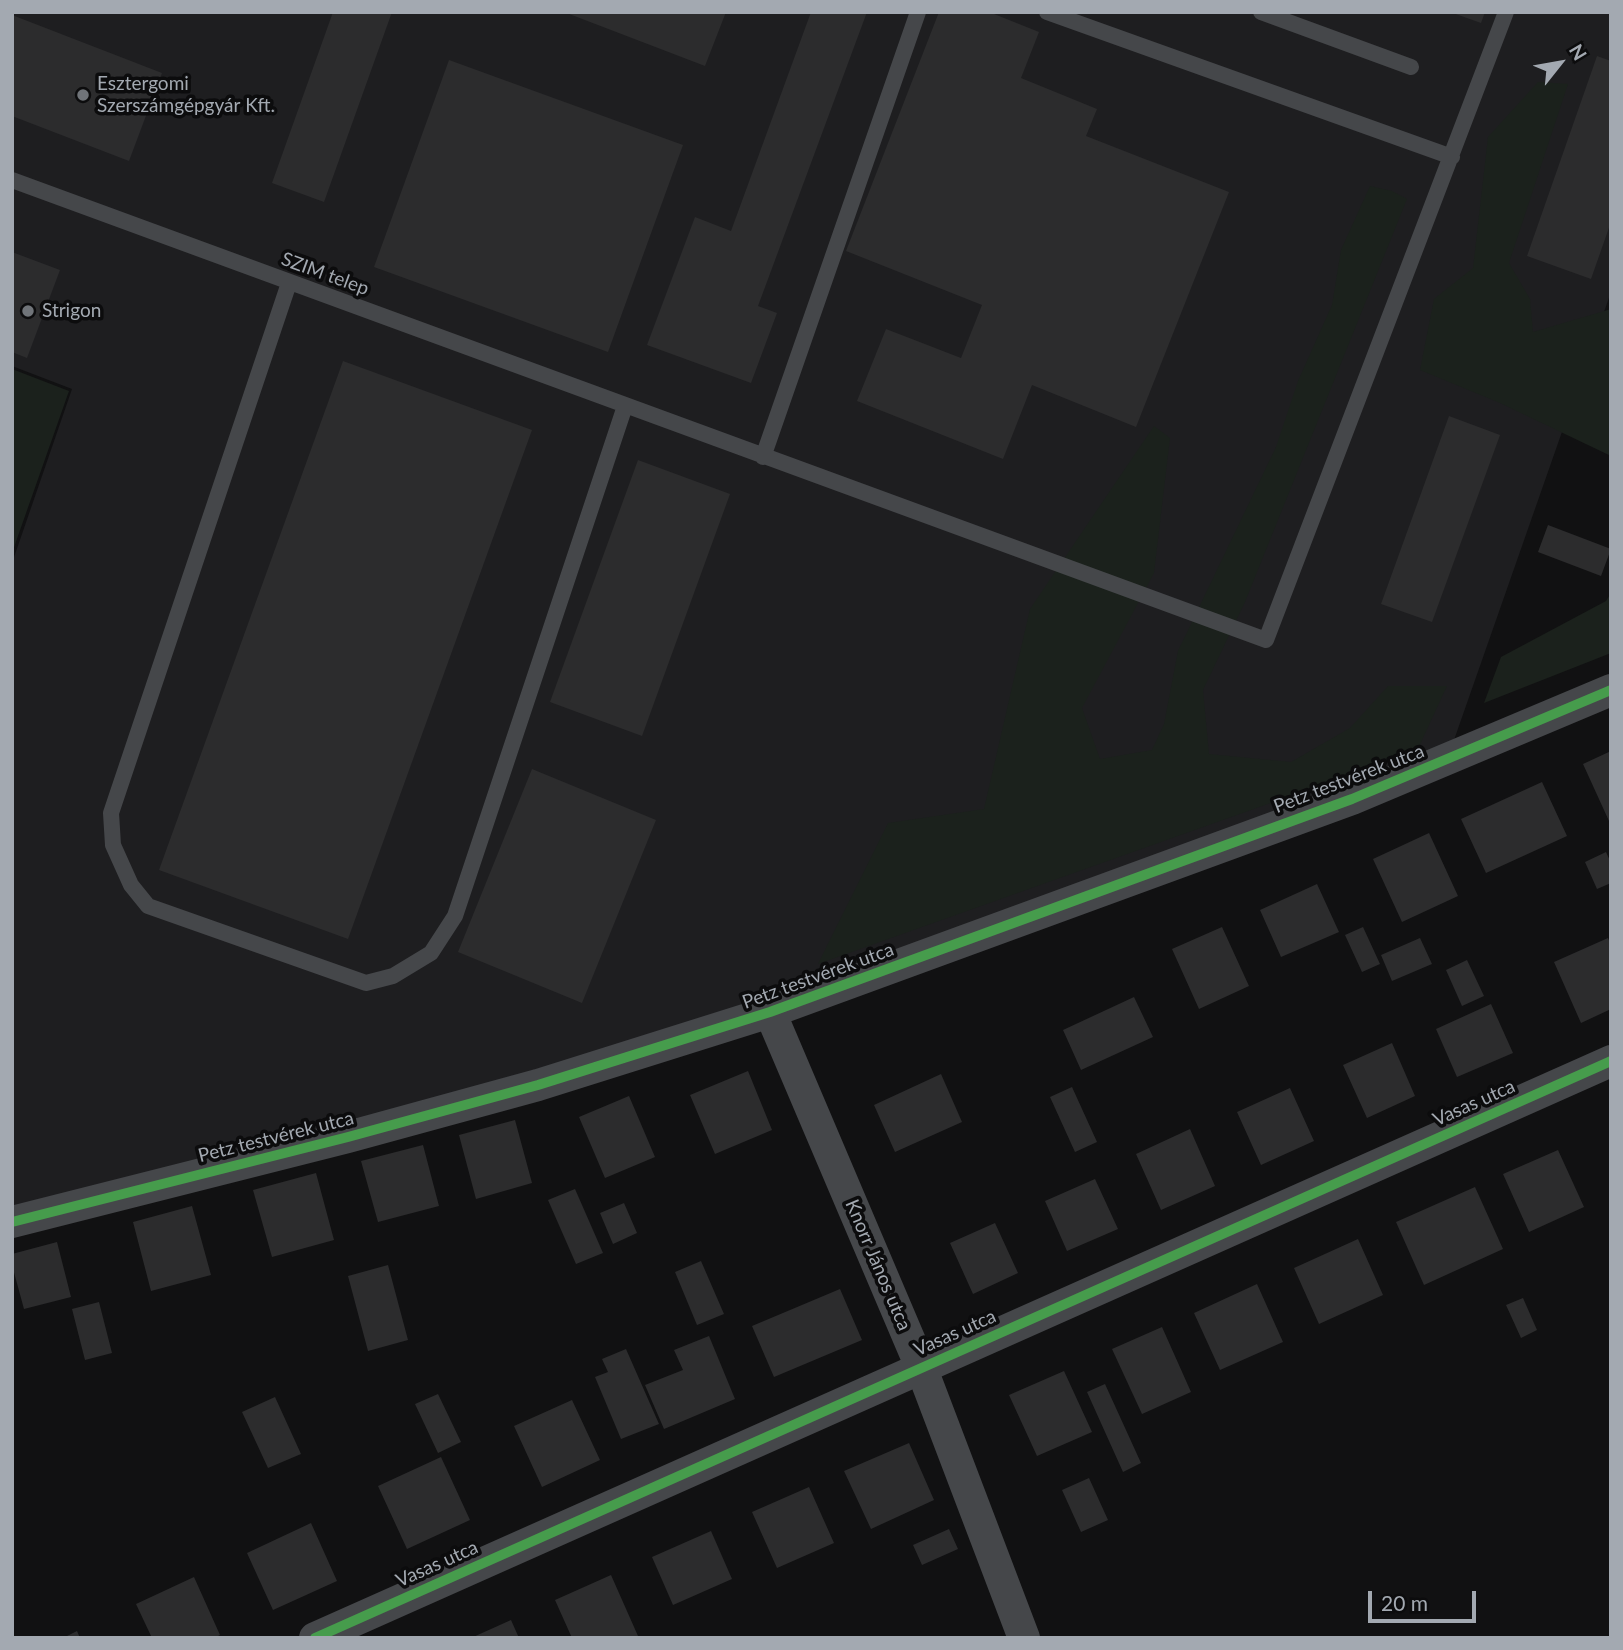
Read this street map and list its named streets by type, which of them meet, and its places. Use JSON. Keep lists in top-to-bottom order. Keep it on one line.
{"streets":{"street":["Petz testvérek utca","Vasas utca","Knorr János utca"],"lane":["SZIM telep"]},"crossings":[["Petz testvérek utca","Knorr János utca"],["Vasas utca","Knorr János utca"]],"places":["Esztergomi Szerszámgépgyár Kft.","Strigon"],"scale_bar":"20 m","north":"top right"}
